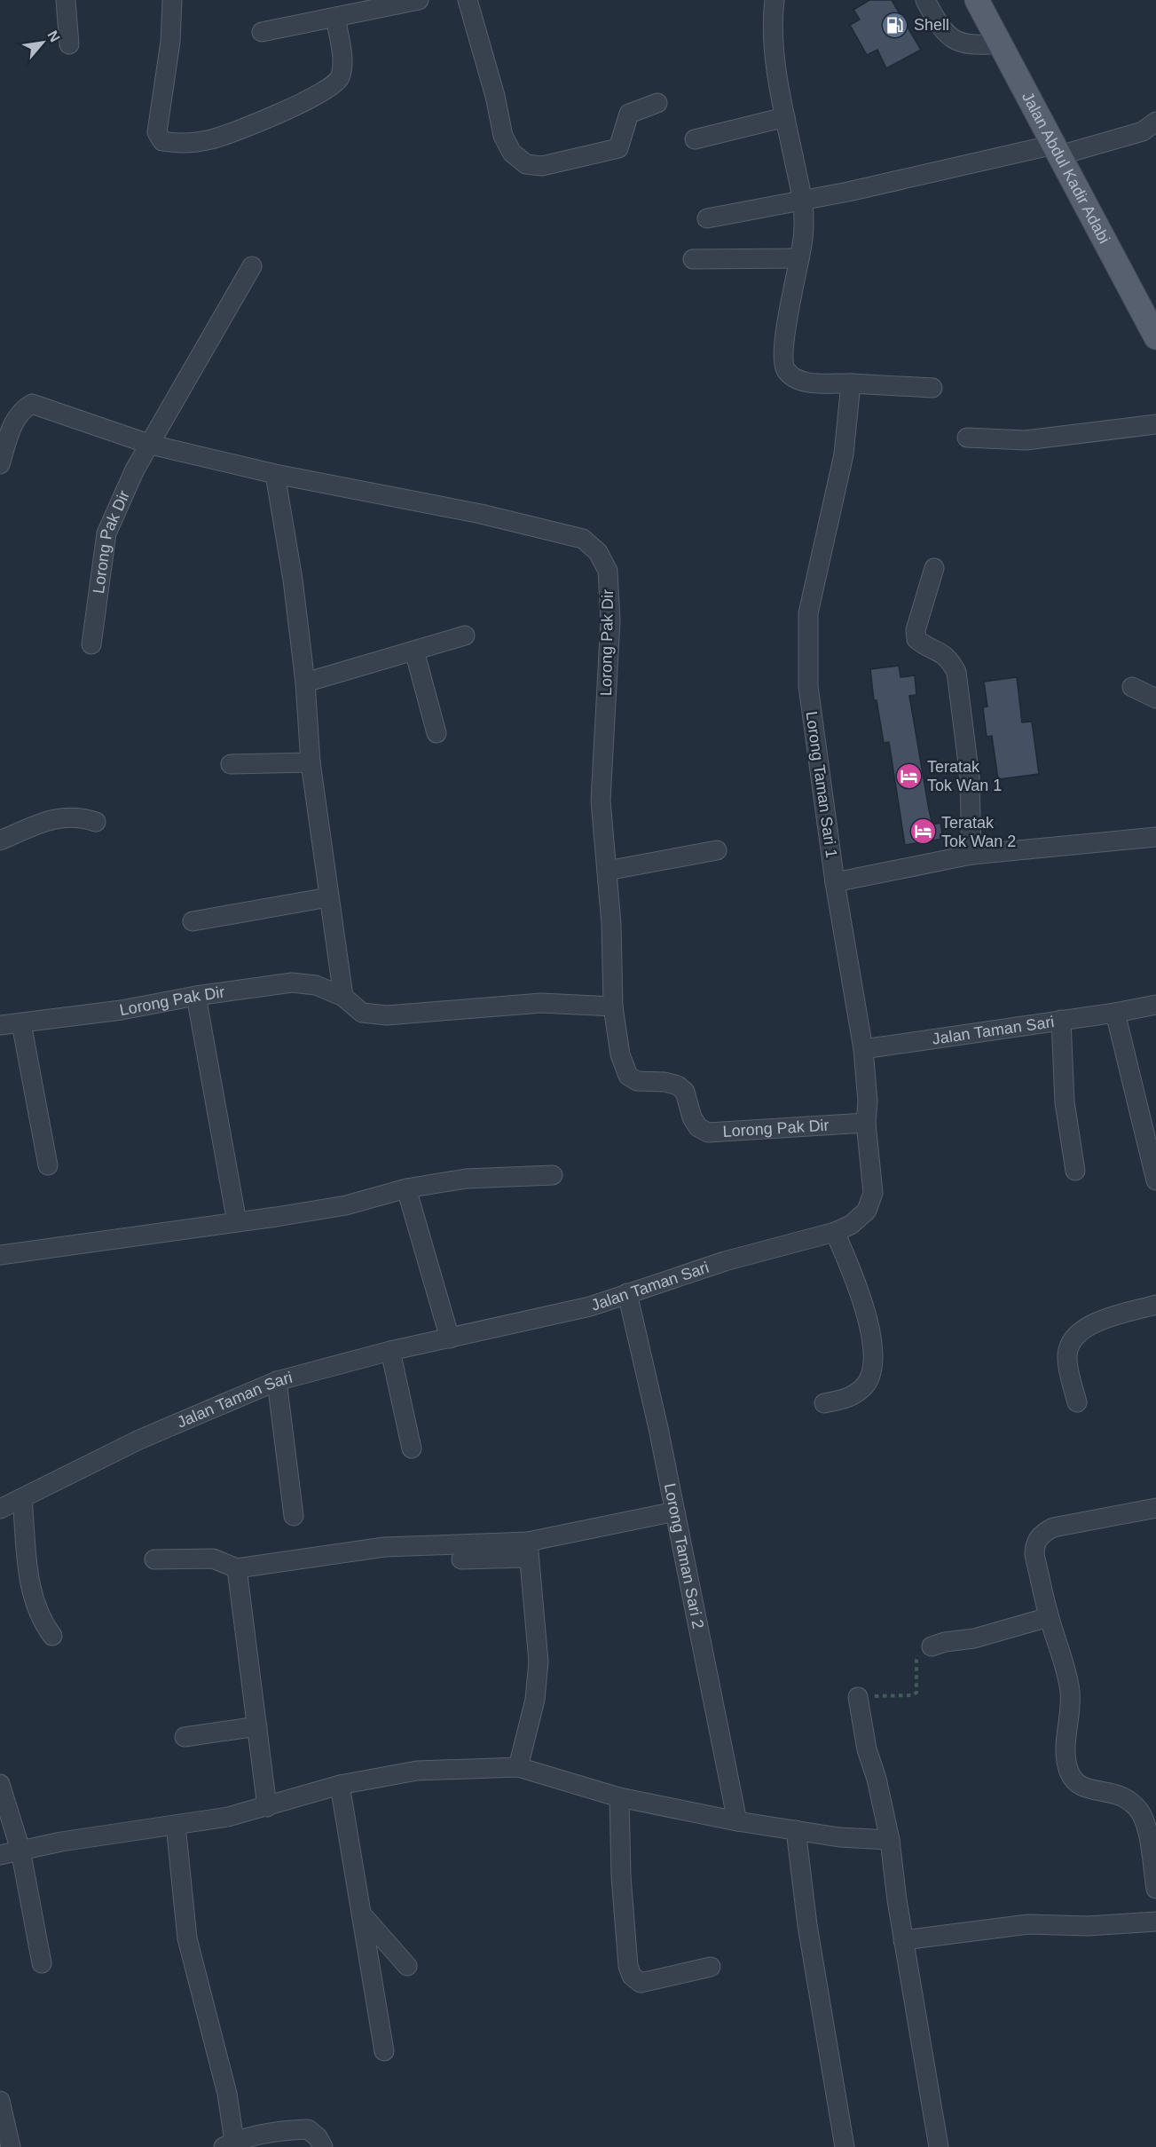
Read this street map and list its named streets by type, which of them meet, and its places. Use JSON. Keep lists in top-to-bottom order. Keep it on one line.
{"streets":{"main road":["Jalan Abdul Kadir Adabi"],"street":["Lorong Pak Dir","Lorong Taman Sari 1","Jalan Taman Sari","Lorong Taman Sari 2"]},"crossings":[["Lorong Pak Dir","Jalan Taman Sari"],["Lorong Taman Sari 1","Jalan Taman Sari"],["Jalan Taman Sari","Lorong Taman Sari 2"]],"places":{"fuel station":["Shell"],"hotel":["Teratak Tok Wan 1","Teratak Tok Wan 2"]},"north":"top right"}
